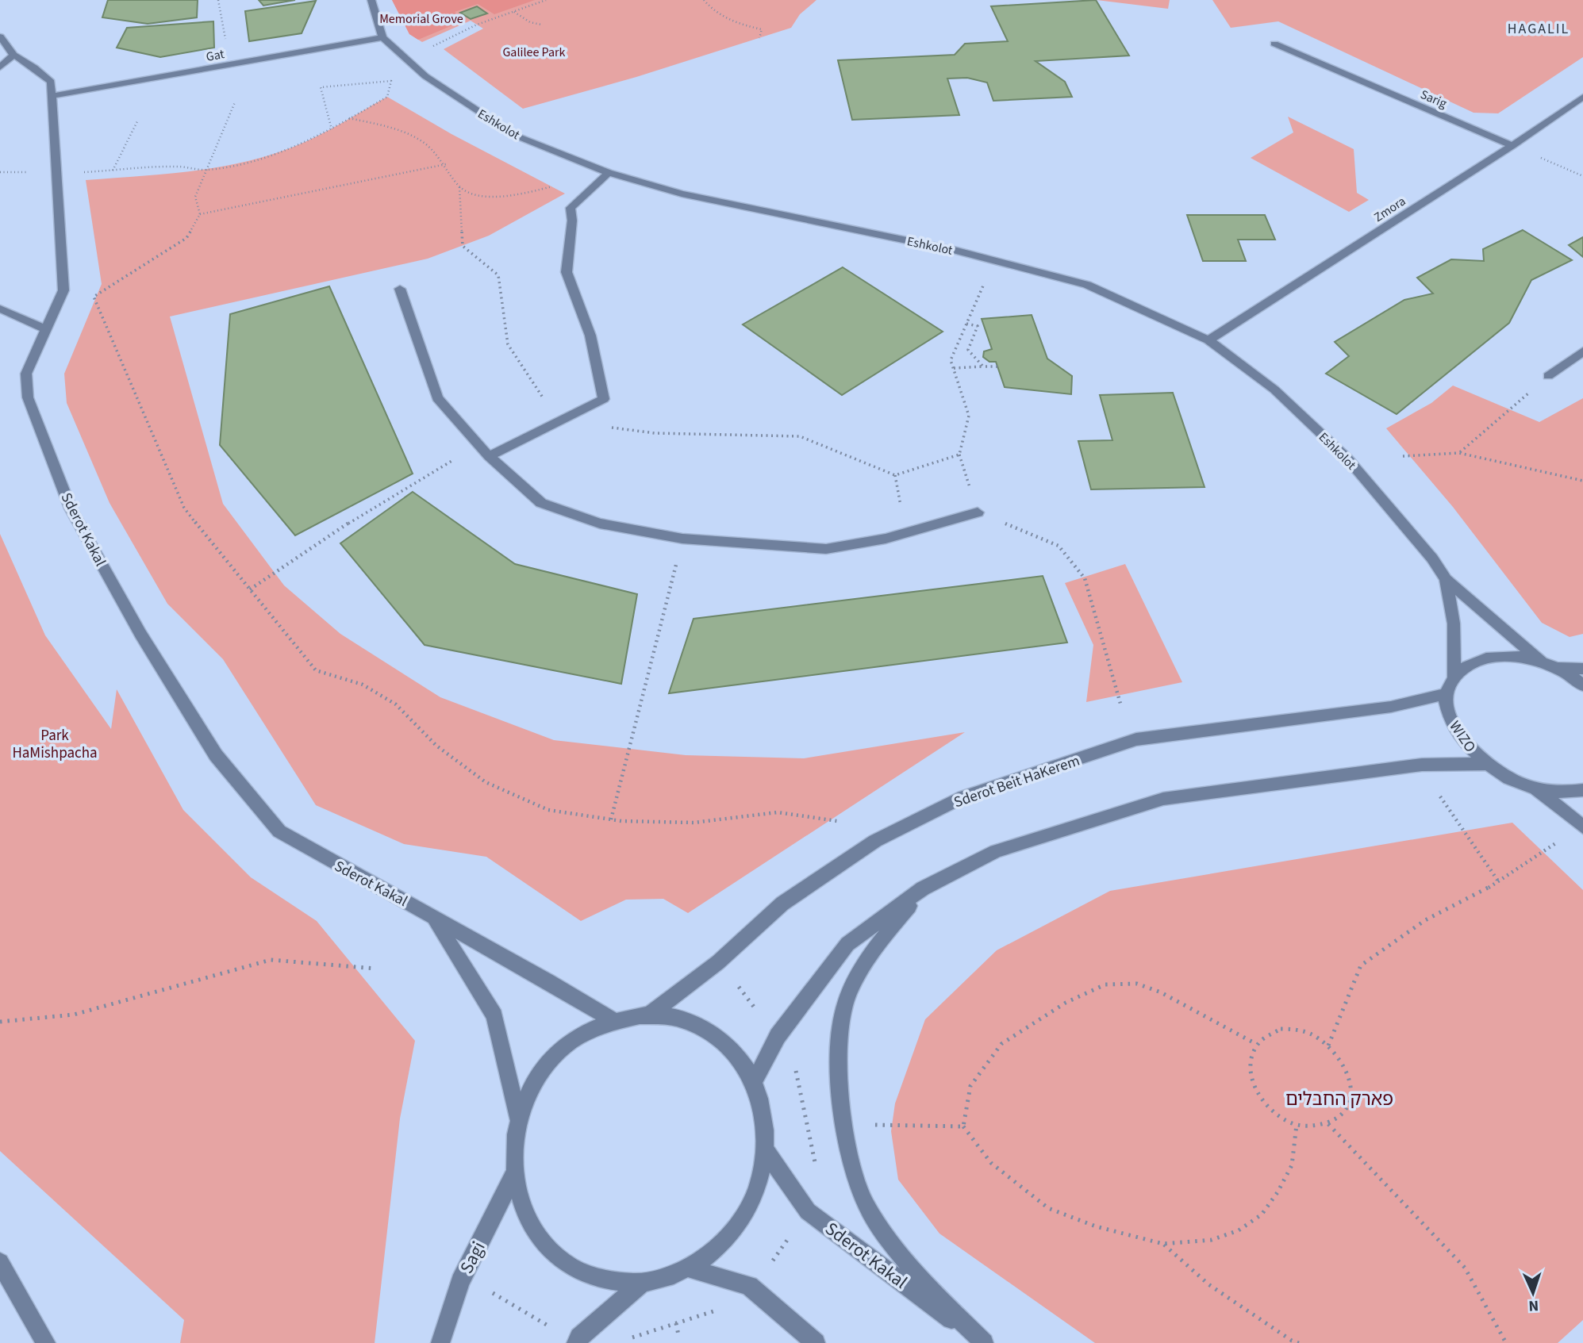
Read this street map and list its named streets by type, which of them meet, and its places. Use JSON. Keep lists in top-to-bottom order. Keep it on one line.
{"streets":{"street":["Gat","Sarig","Eshkolot","Zmora","Sderot Kakal","WIZO","Sderot Beit HaKerem","Sagi"]},"crossings":[["Gat","Eshkolot"],["Gat","Sderot Kakal"],["Sarig","Zmora"],["Eshkolot","Zmora"],["Eshkolot","WIZO"],["WIZO","Sderot Beit HaKerem"]],"districts":["HAGALIL"],"parks":["Memorial Grove","Galilee Park","Park HaMishpacha","פארק החבלים"],"north":"bottom"}
